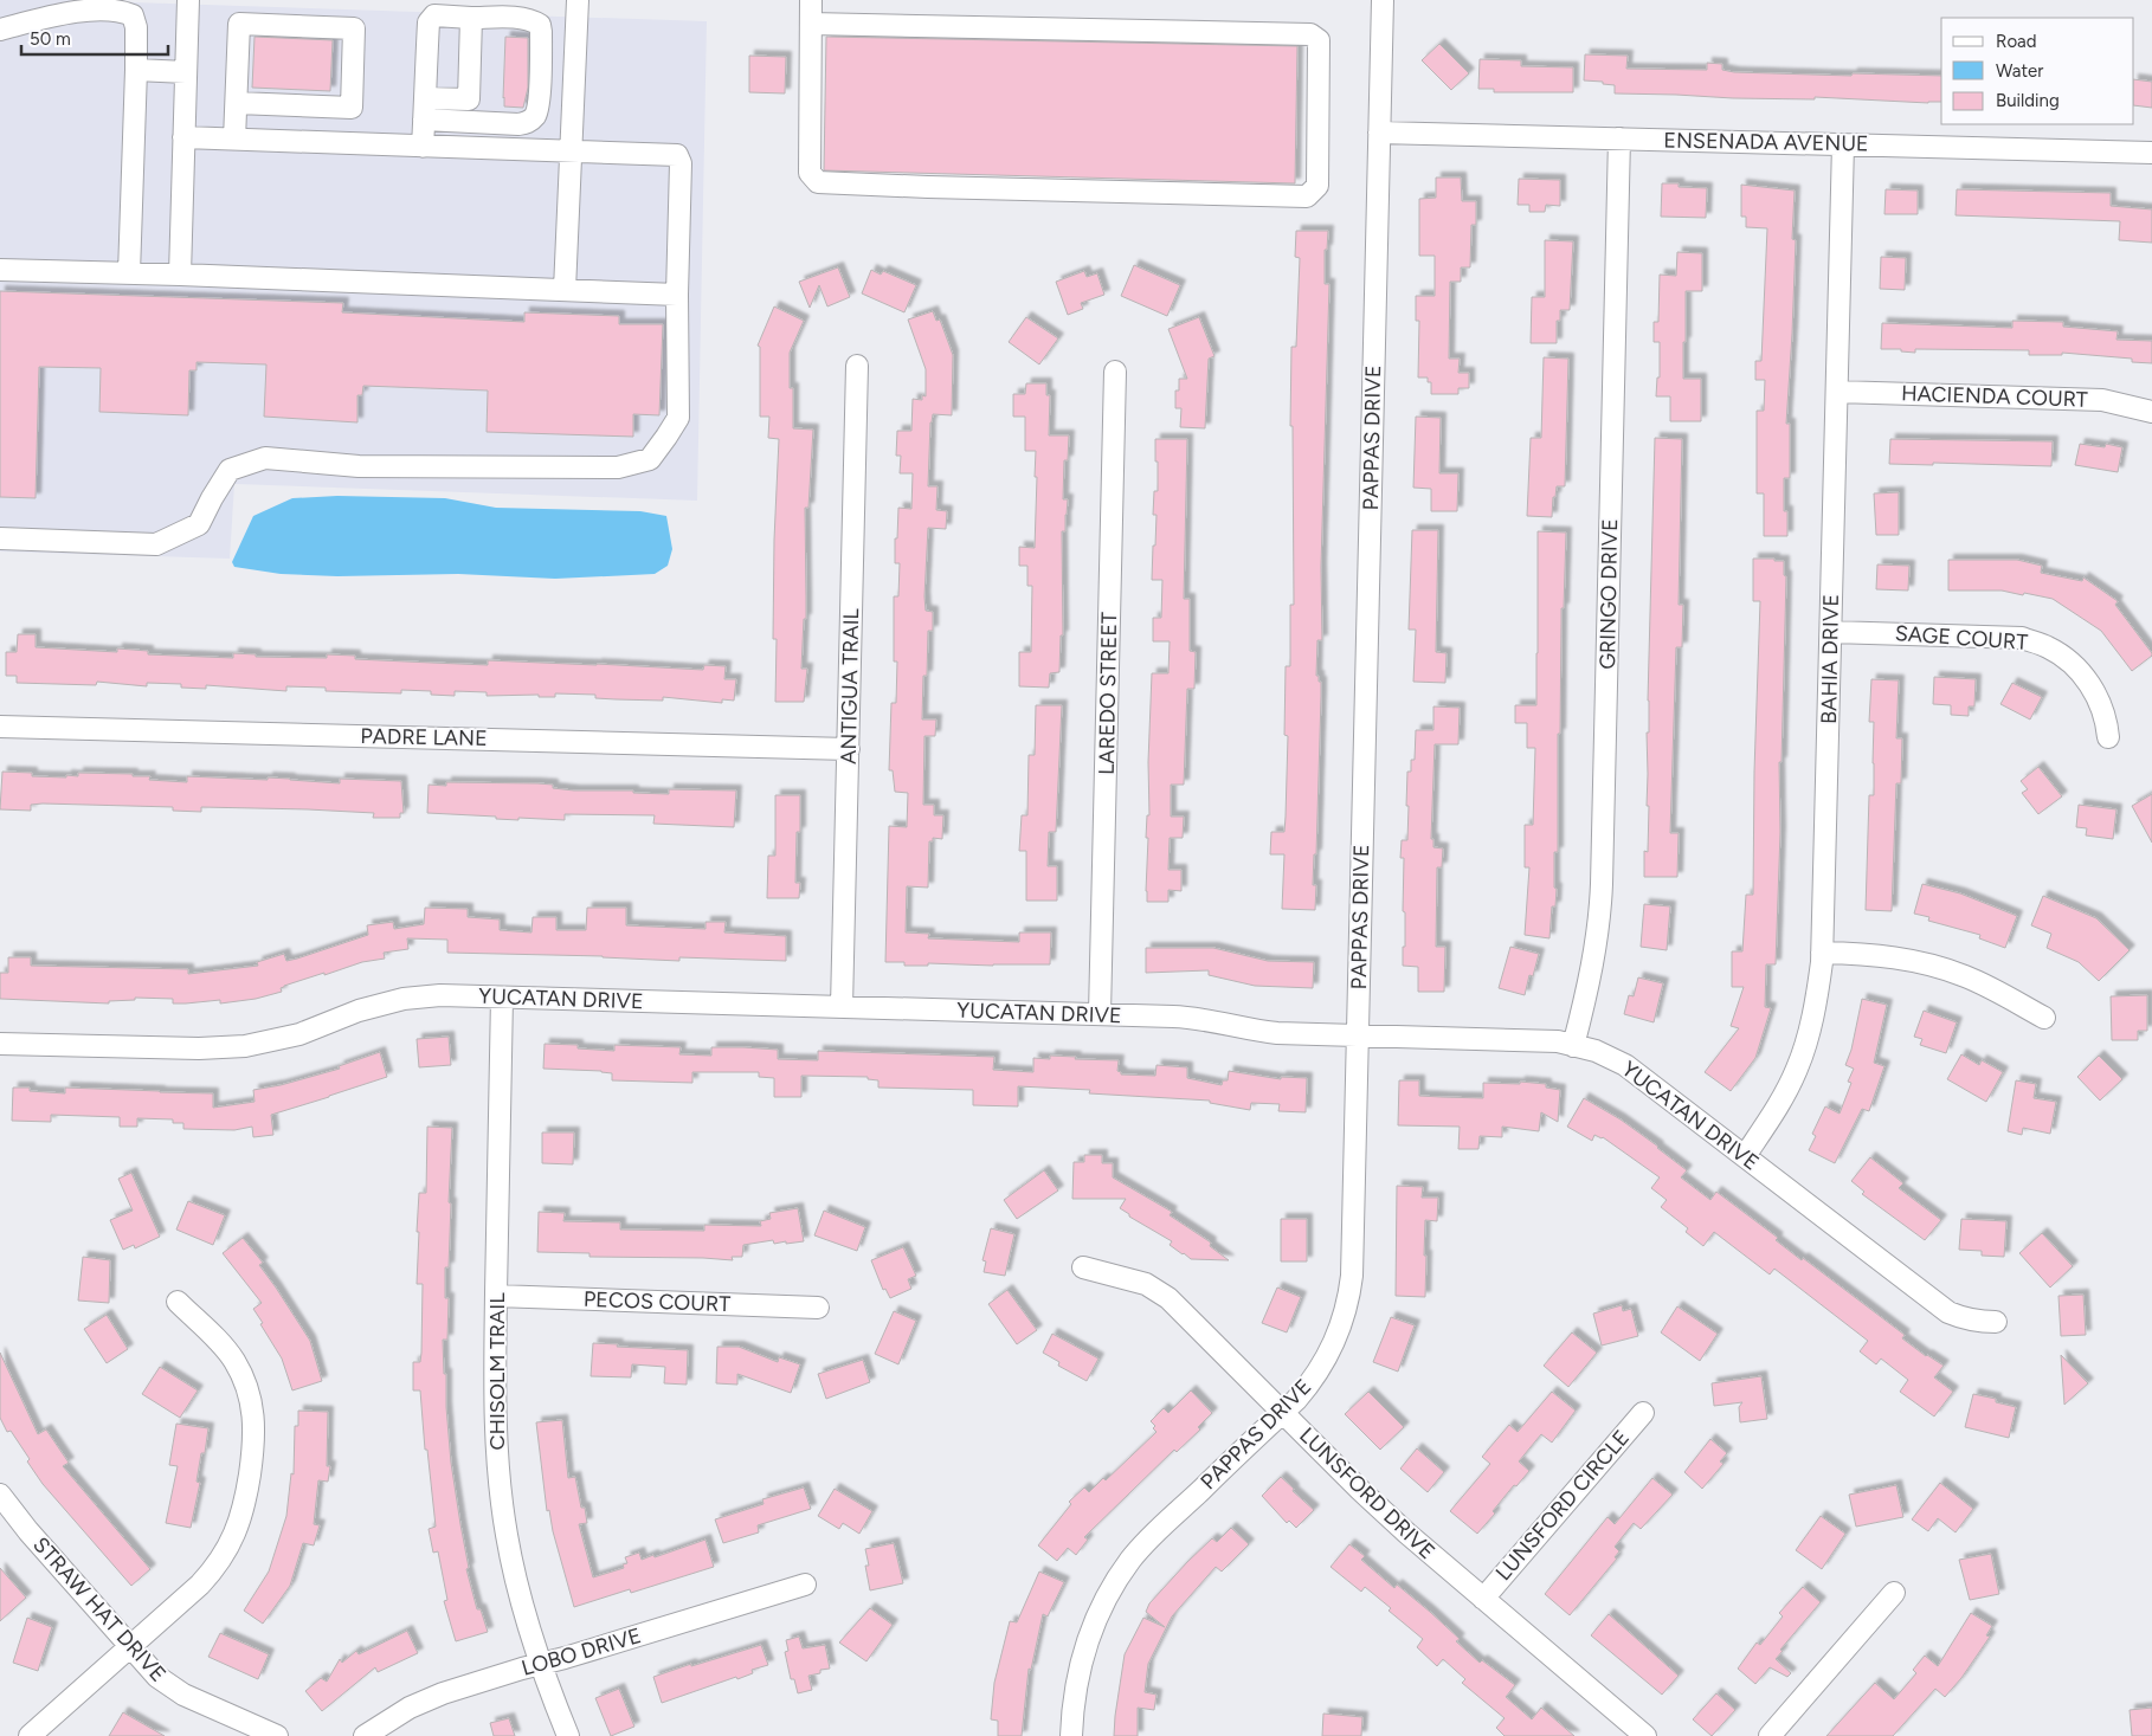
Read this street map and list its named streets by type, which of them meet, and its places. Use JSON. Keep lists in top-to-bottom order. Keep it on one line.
{"streets":{"street":["ENSENADA AVENUE","HACIENDA COURT","PAPPAS DRIVE","GRINGO DRIVE","SAGE COURT","BAHIA DRIVE","ANTIGUA TRAIL","LAREDO STREET","PADRE LANE","YUCATAN DRIVE","PECOS COURT","CHISOLM TRAIL","LUNSFORD DRIVE","LUNSFORD CIRCLE","STRAW HAT DRIVE","LOBO DRIVE"]},"crossings":[["ENSENADA AVENUE","PAPPAS DRIVE"],["ENSENADA AVENUE","GRINGO DRIVE"],["ENSENADA AVENUE","BAHIA DRIVE"],["HACIENDA COURT","BAHIA DRIVE"],["PAPPAS DRIVE","YUCATAN DRIVE"],["PAPPAS DRIVE","LUNSFORD DRIVE"],["GRINGO DRIVE","YUCATAN DRIVE"],["SAGE COURT","BAHIA DRIVE"],["BAHIA DRIVE","YUCATAN DRIVE"],["ANTIGUA TRAIL","PADRE LANE"],["ANTIGUA TRAIL","YUCATAN DRIVE"],["LAREDO STREET","YUCATAN DRIVE"],["YUCATAN DRIVE","CHISOLM TRAIL"],["PECOS COURT","CHISOLM TRAIL"],["CHISOLM TRAIL","LOBO DRIVE"],["LUNSFORD DRIVE","LUNSFORD CIRCLE"]],"legend":["Road","Water","Building"],"scale_bar":"50 m"}
